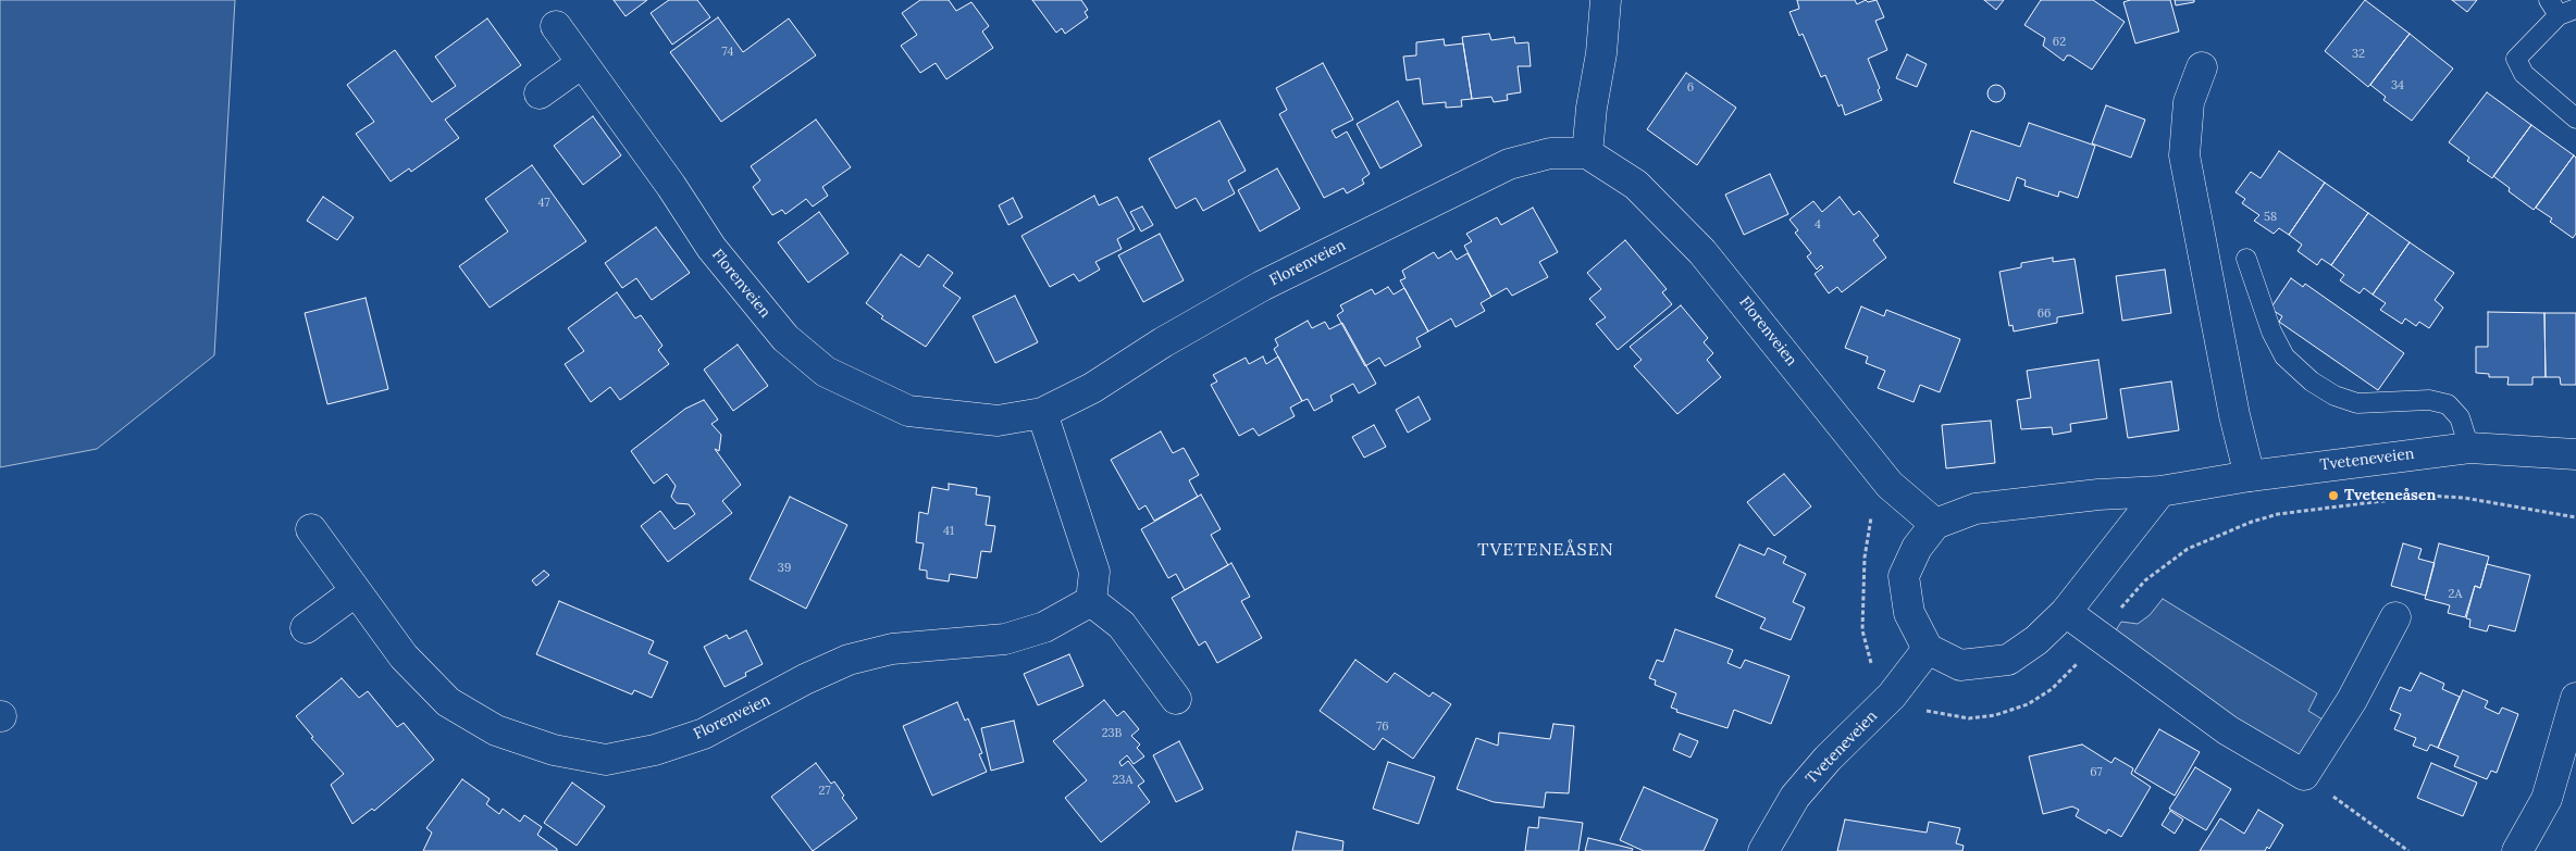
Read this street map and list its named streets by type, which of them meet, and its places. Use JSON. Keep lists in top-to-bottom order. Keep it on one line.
{"streets":{"street":["Florenveien","Tveteneveien"]},"crossings":[["Florenveien","Tveteneveien"]],"districts":["TVETENEÅSEN"],"places":["Tveteneåsen"],"house_numbers":["62","74","32","34","6","47","58","4","66","41","39","2A","76","23B","67","23A","27"]}
